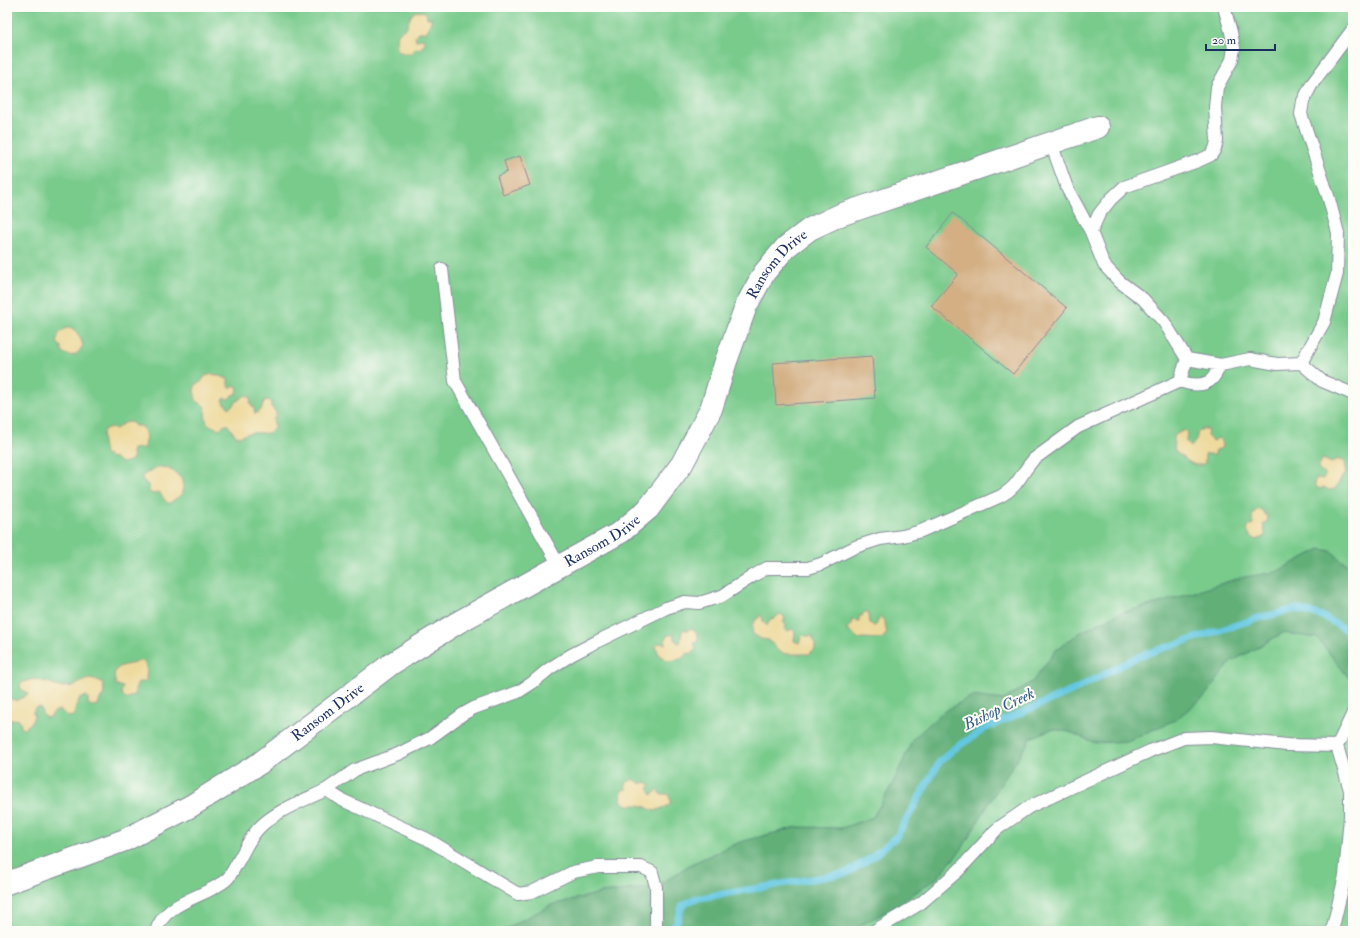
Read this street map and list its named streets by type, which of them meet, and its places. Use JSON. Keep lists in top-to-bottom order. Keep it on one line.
{"streets":{"street":["Ransom Drive"]},"water":["Bishop Creek"],"scale_bar":"20 m"}
